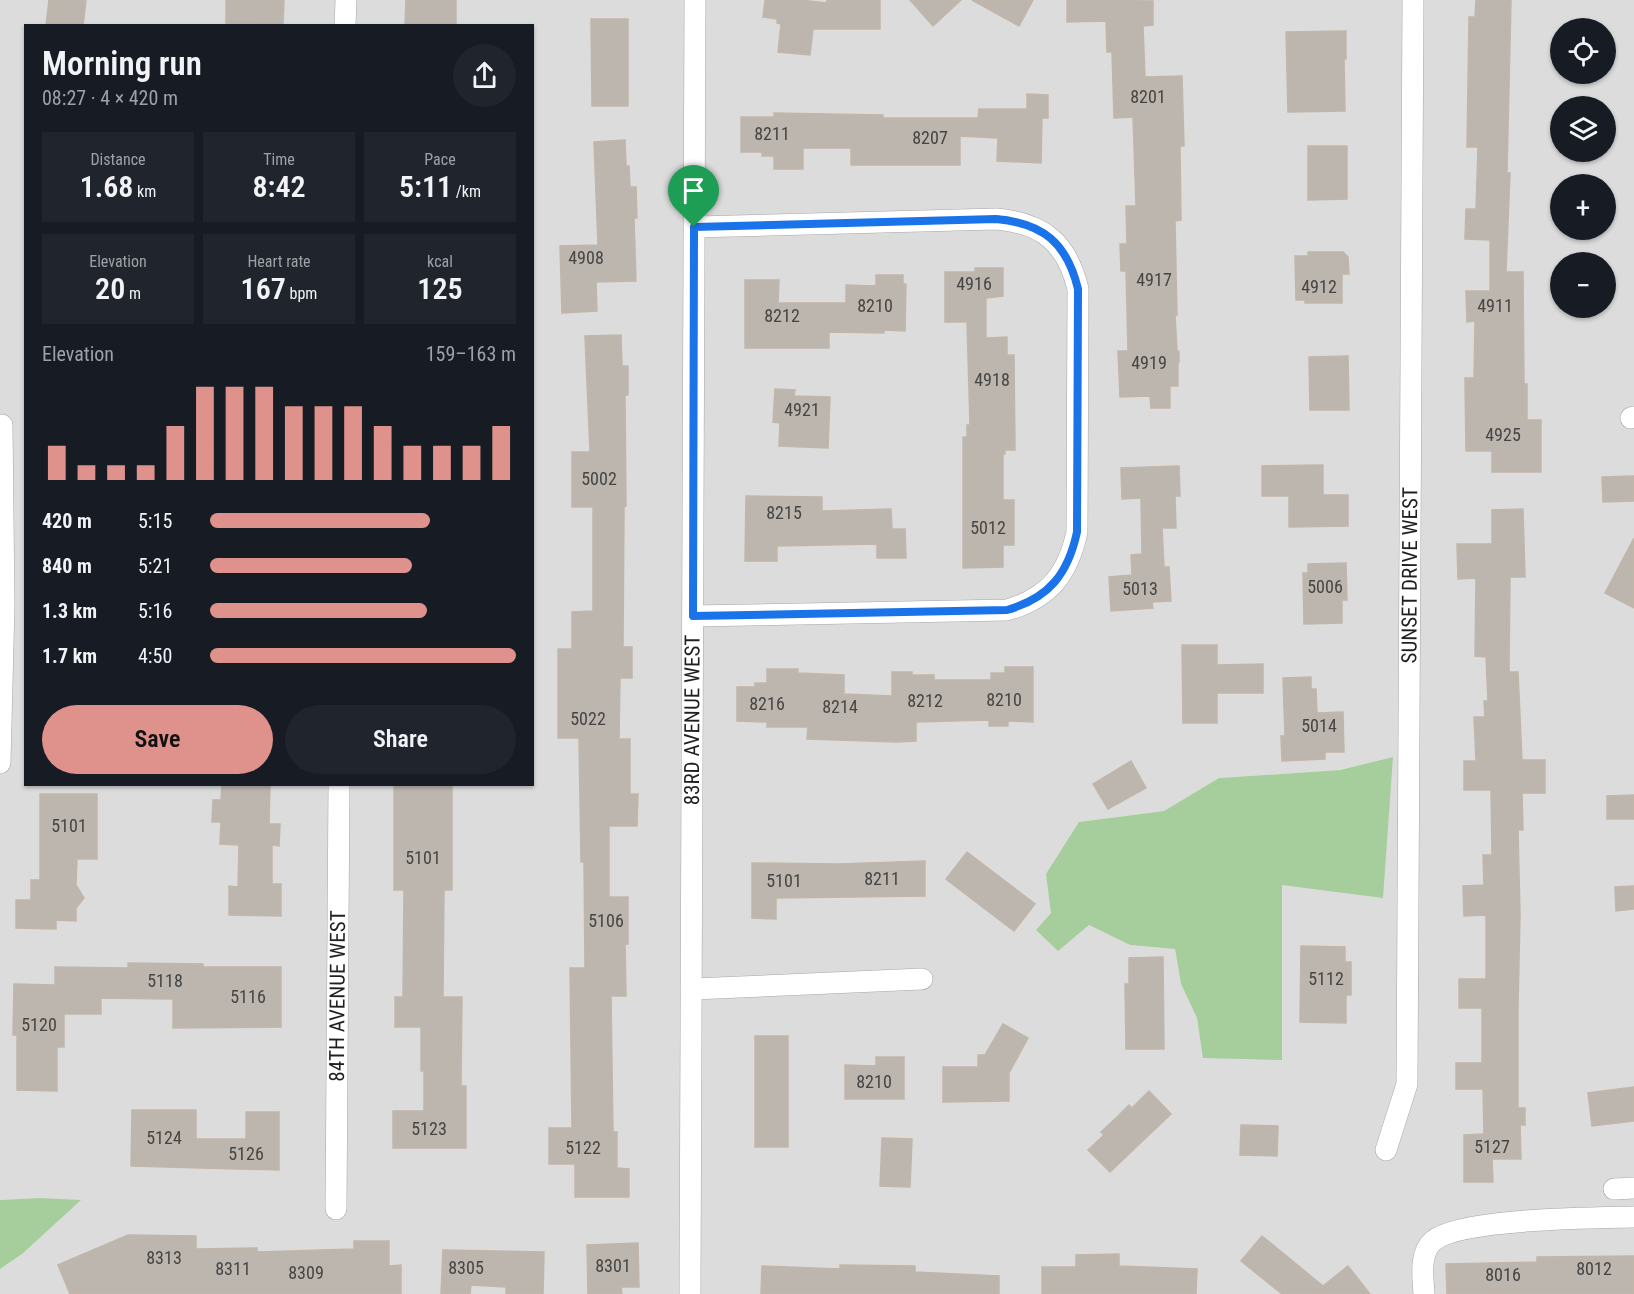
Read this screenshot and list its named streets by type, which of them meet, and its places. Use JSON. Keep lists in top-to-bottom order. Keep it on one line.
{"streets":{"street":["SUNSET DRIVE WEST","83RD AVENUE WEST","84TH AVENUE WEST"]},"house_numbers":["8201","8211","8207","4908","4917","4916","4912","8210","4911","8212","4919","4918","4921","4925","5002","8215","5012","5006","5013","8210","8212","8216","8214","5022","5014","5101","5101","8211","5101","5106","5112","5118","5116","5120","8210","5123","5124","5127","5122","5126","8313","8301","8305","8311","8012","8309","8016"],"page":{"map_buttons":["+","−"],"heading":["Morning run","08:27 · 4 × 420 m"],"stats":[["Distance","1.68 km"],["Time","8:42"],["Pace","5:11 /km"],["Elevation","20 m"],["Heart rate","167 bpm"],["kcal","125"]],"chart":["Elevation","159–163 m"],"list":[{"name":"420 m","note":"5:15"},{"name":"840 m","note":"5:21"},{"name":"1.3 km","note":"5:16"},{"name":"1.7 km","note":"4:50"}],"buttons":["Save","Share"]}}
